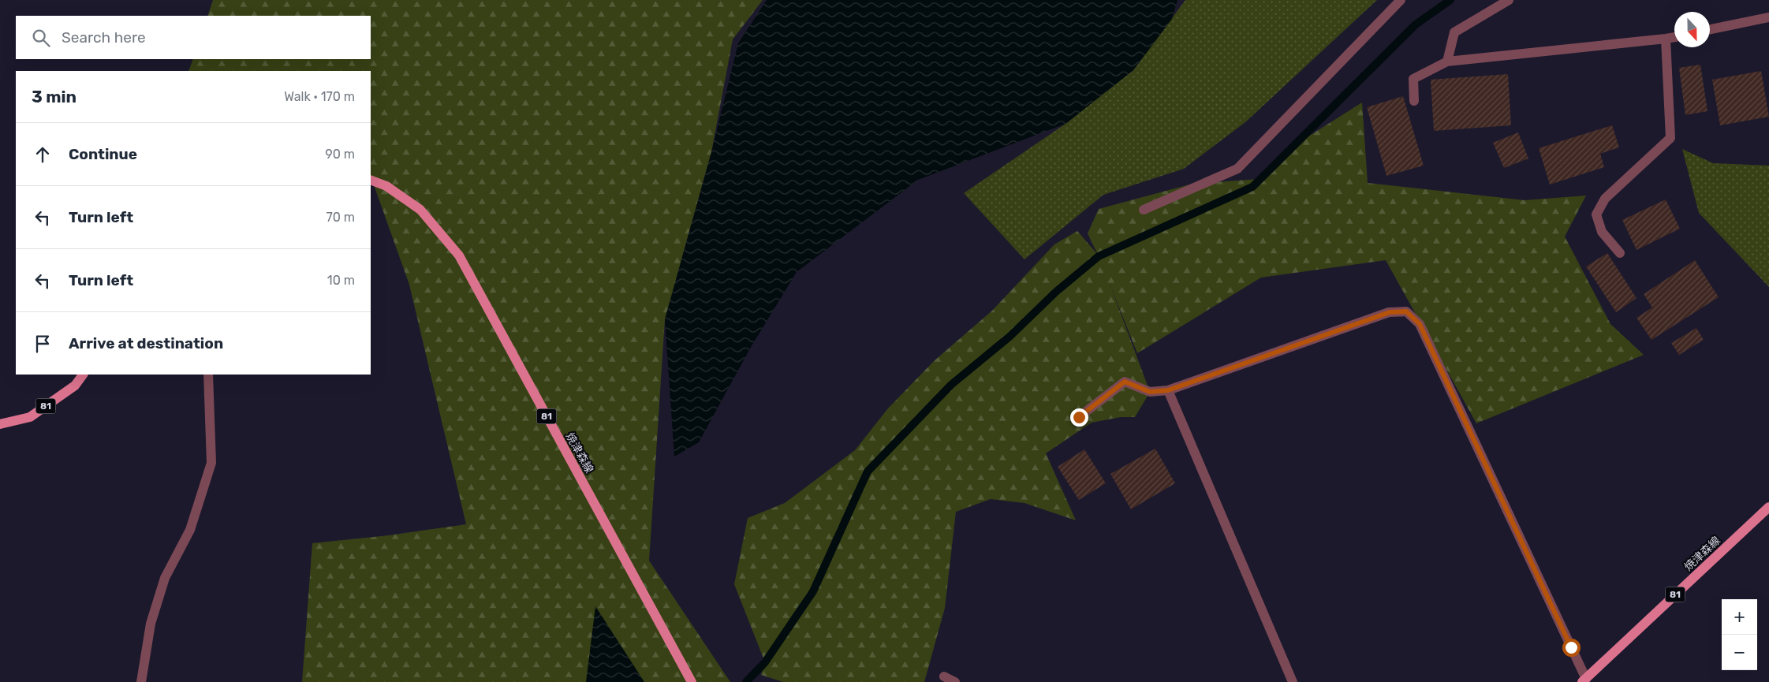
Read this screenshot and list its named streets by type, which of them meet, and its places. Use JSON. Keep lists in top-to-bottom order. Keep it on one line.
{"streets":{"main road":["81","焼津森線"]},"north":"bottom","page":{"search":"Search here","heading":["3 min","Walk · 170 m"],"list":[["Continue","90 m"],["Turn left","70 m"],["Turn left","10 m"],"Arrive at destination"],"map_buttons":["+","−"]}}
